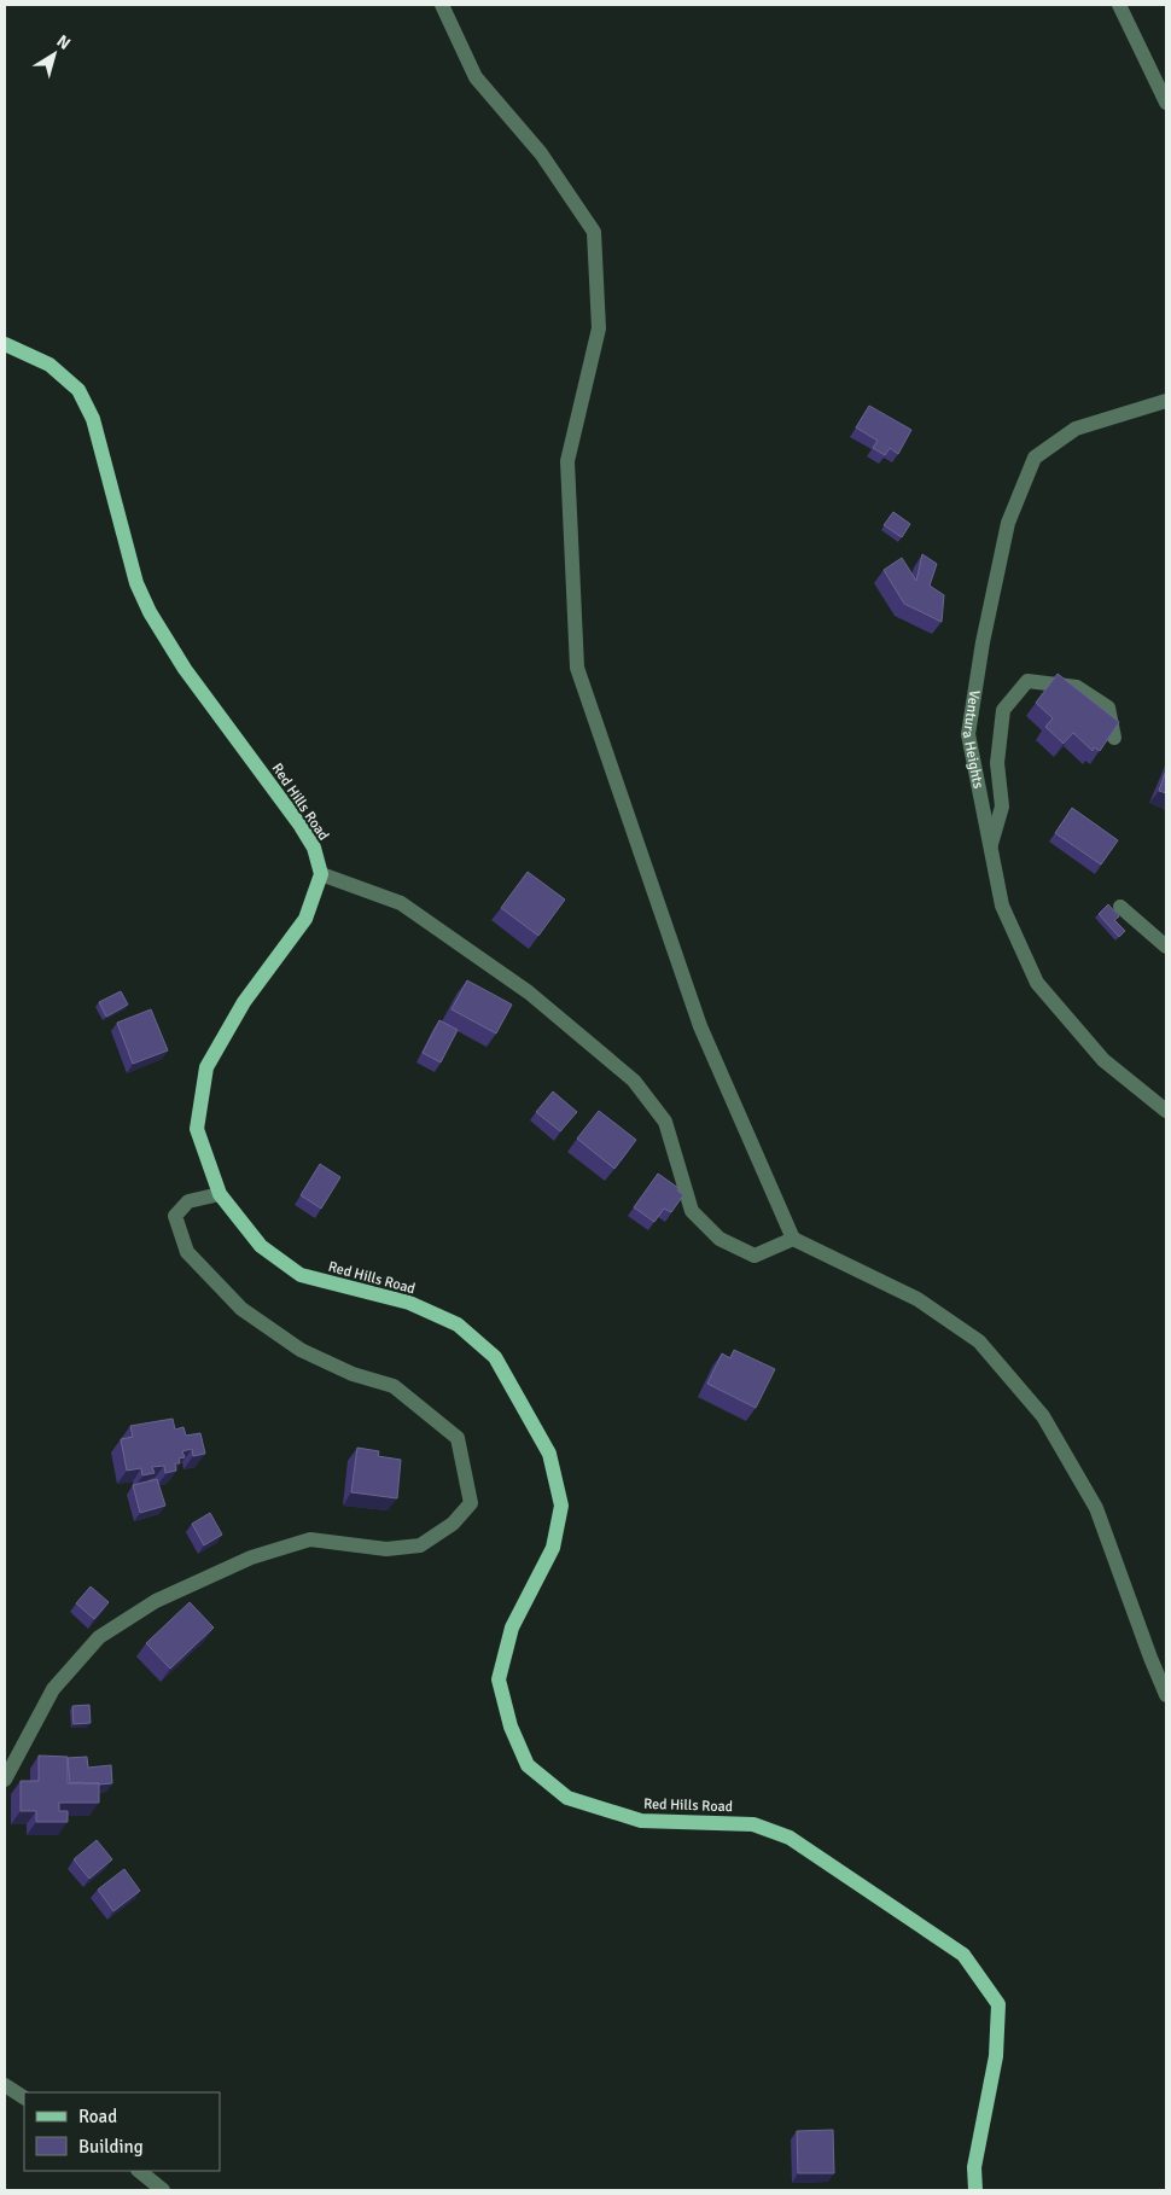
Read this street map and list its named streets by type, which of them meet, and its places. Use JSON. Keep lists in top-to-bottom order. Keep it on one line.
{"streets":{"main road":["Red Hills Road"],"street":["Ventura Heights"]},"legend":["Road","Building"],"north":"top right"}
